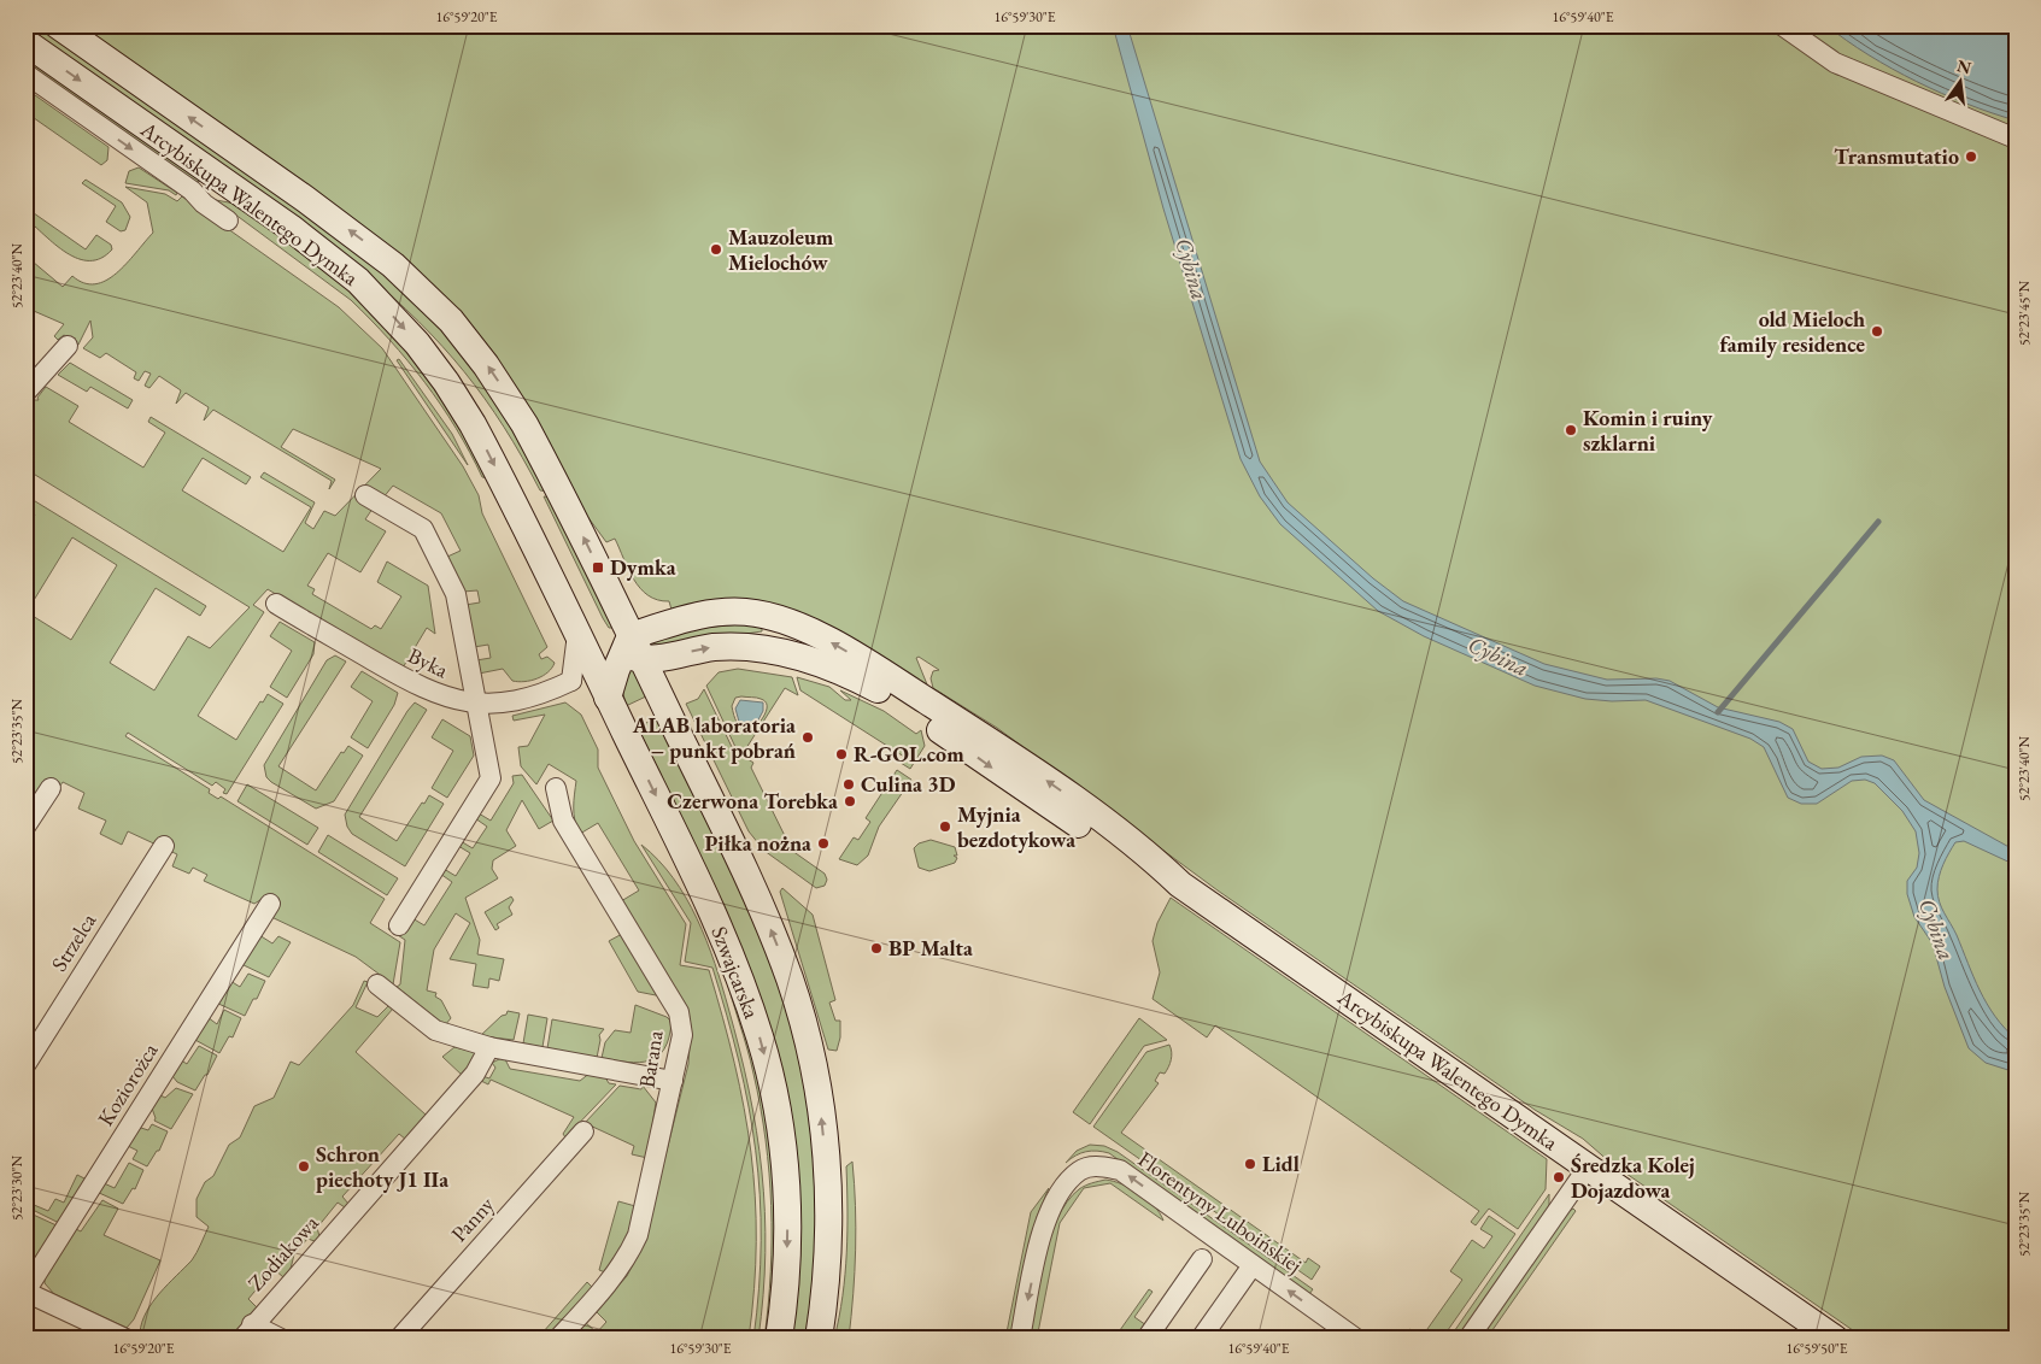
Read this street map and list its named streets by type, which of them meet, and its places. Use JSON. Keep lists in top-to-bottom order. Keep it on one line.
{"streets":{"street":["Arcybiskupa Walentego Dymka","Byka","Strzelca","Szwajcarska","Barana","Koziorożca","Florentyny Luboińskiej","Panny","Zodiakowa"]},"crossings":[["Arcybiskupa Walentego Dymka","Szwajcarska"]],"water":["Cybina"],"places":{"other":["Transmutatio","Mauzoleum Mielochów","old Mieloch family residence","Komin i ruiny szklarni","ALAB laboratoria – punkt pobrań","R-GOL.com","Culina 3D","Czerwona Torebka","Myjnia bezdotykowa","Piłka nożna","BP Malta","Lidl","Schron piechoty J1 IIa","Średzka Kolej Dojazdowa"],"transit":["Dymka"]},"north":"top","coordinates":["16°59'20\"E","16°59'30\"E","16°59'40\"E","52°23'40\"N","52°23'45\"N","52°23'35\"N","52°23'30\"N","16°59'50\"E"]}
